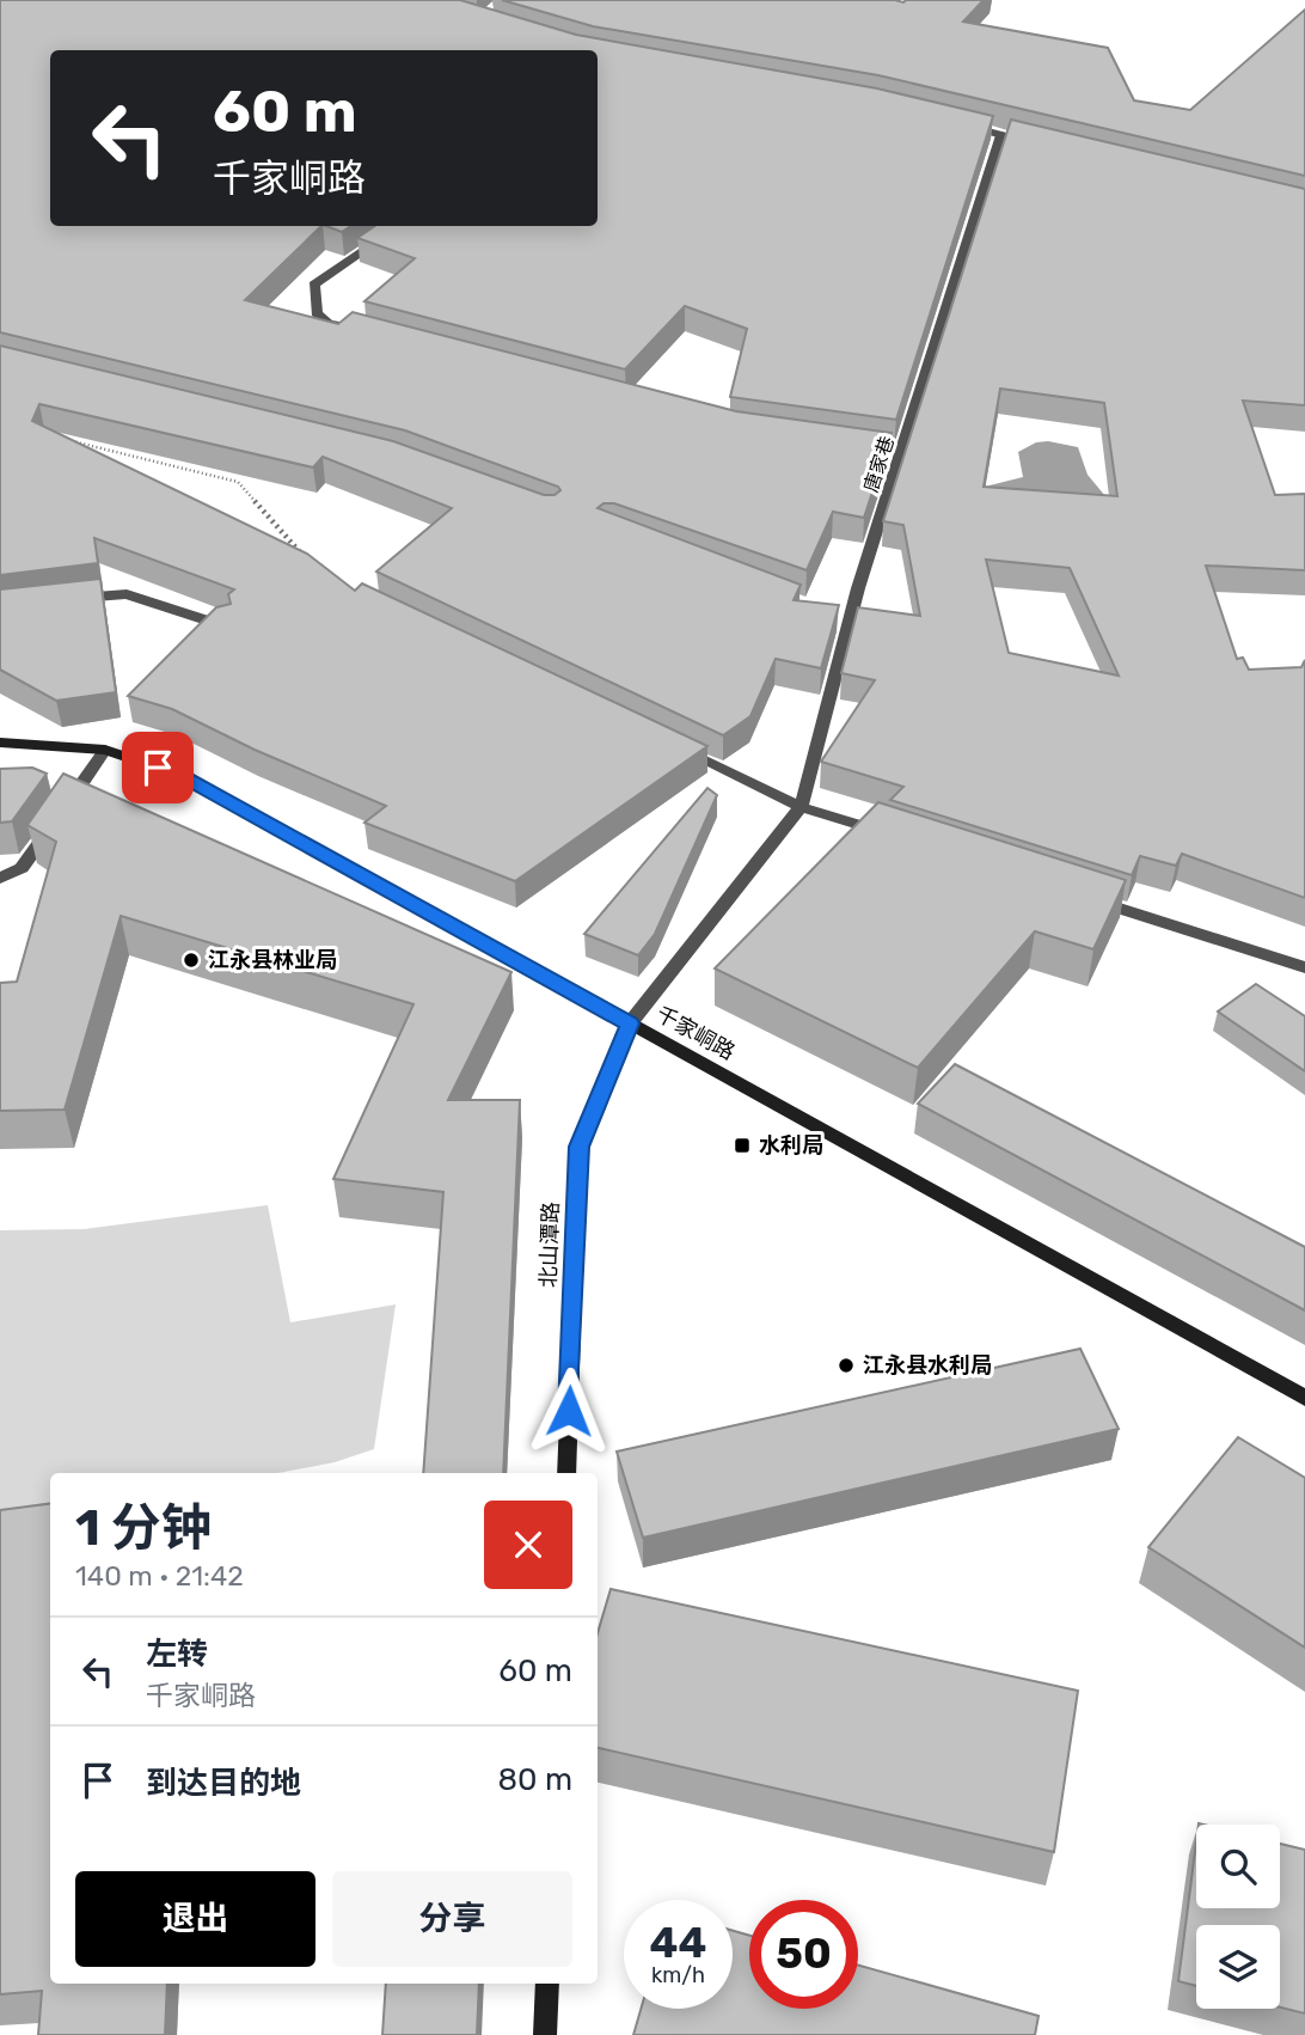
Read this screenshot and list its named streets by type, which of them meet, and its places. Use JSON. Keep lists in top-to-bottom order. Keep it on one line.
{"streets":{"main road":["千家峒路","北山潭路"],"street":["唐家巷"]},"crossings":[["千家峒路","北山潭路"]],"places":{"other":["江永县林业局","江永县水利局"],"transit":["水利局"]},"page":{"turn":["60 m","千家峒路"],"heading":["1 分钟","140 m · 21:42"],"list":[{"name":"左转","note":"千家峒路","value":"60 m"},{"name":"到达目的地","value":"80 m"}],"buttons":["退出","分享"],"speed":"44 km/h","limit":"50"}}
